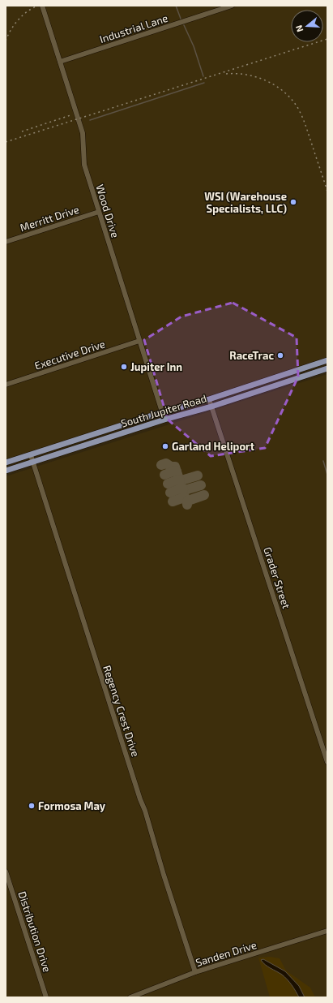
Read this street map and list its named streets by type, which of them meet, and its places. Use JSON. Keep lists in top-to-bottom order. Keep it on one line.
{"streets":{"main road":["South Jupiter Road"],"street":["Industrial Lane","Wood Drive","Merritt Drive","Executive Drive","Grader Street","Regency Crest Drive","Distribution Drive","Sanden Drive"]},"crossings":[["Industrial Lane","Wood Drive"],["Wood Drive","Merritt Drive"],["Wood Drive","Executive Drive"],["Wood Drive","South Jupiter Road"],["South Jupiter Road","Grader Street"],["South Jupiter Road","Regency Crest Drive"],["Regency Crest Drive","Sanden Drive"]],"places":["WSI (Warehouse Specialists, LLC)","RaceTrac","Jupiter Inn","Garland Heliport","Formosa May"],"north":"left"}
